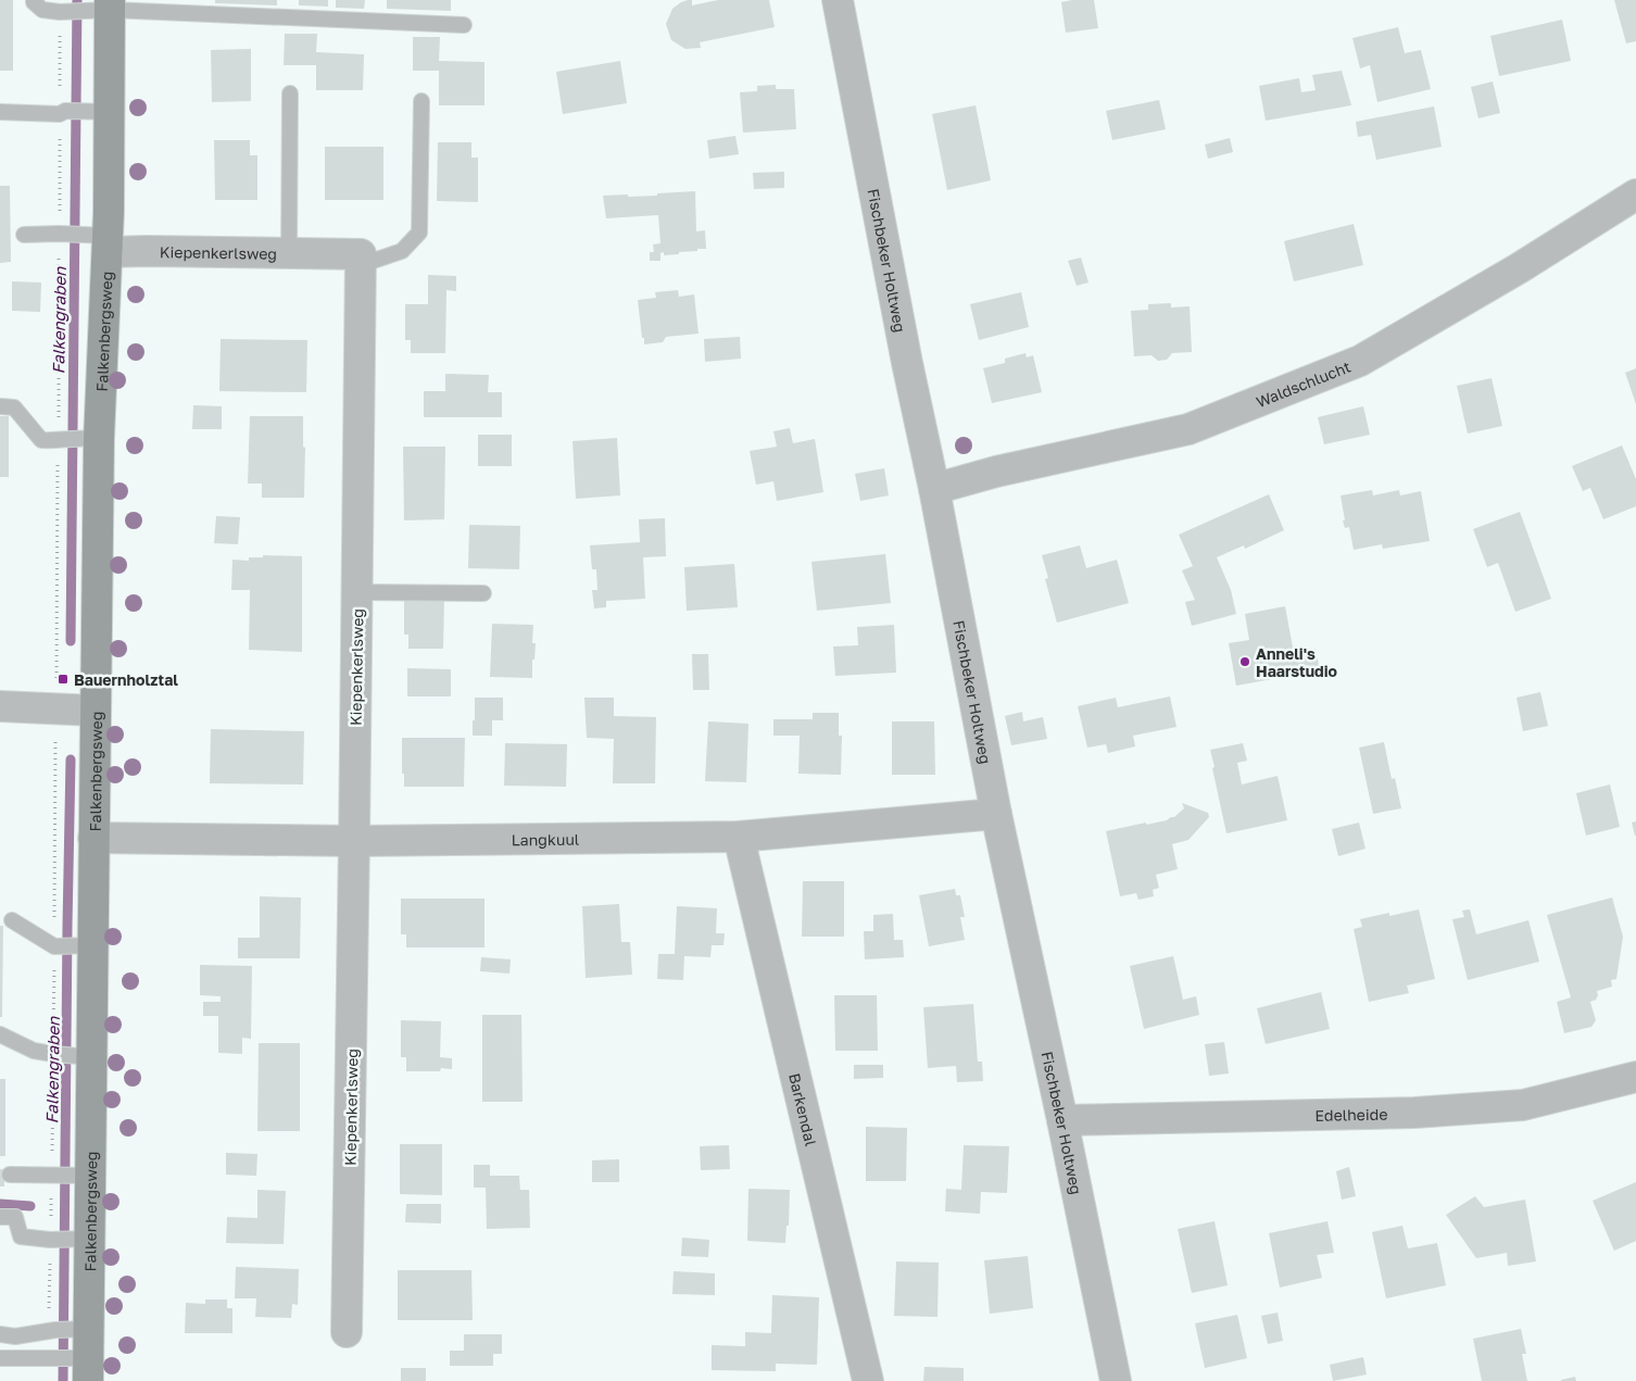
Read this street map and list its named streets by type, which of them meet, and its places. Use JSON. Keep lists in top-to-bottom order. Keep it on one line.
{"streets":{"street":["Kiepenkerlsweg","Fischbeker Holtweg","Falkenbergsweg","Waldschlucht","Langkuul","Barkendal","Edelheide"]},"crossings":[["Kiepenkerlsweg","Falkenbergsweg"],["Kiepenkerlsweg","Langkuul"],["Fischbeker Holtweg","Waldschlucht"],["Fischbeker Holtweg","Langkuul"],["Fischbeker Holtweg","Edelheide"],["Falkenbergsweg","Langkuul"],["Langkuul","Barkendal"]],"water":["Falkengraben"],"places":{"other":["Anneli's Haarstudio"],"transit":["Bauernholztal"]}}
